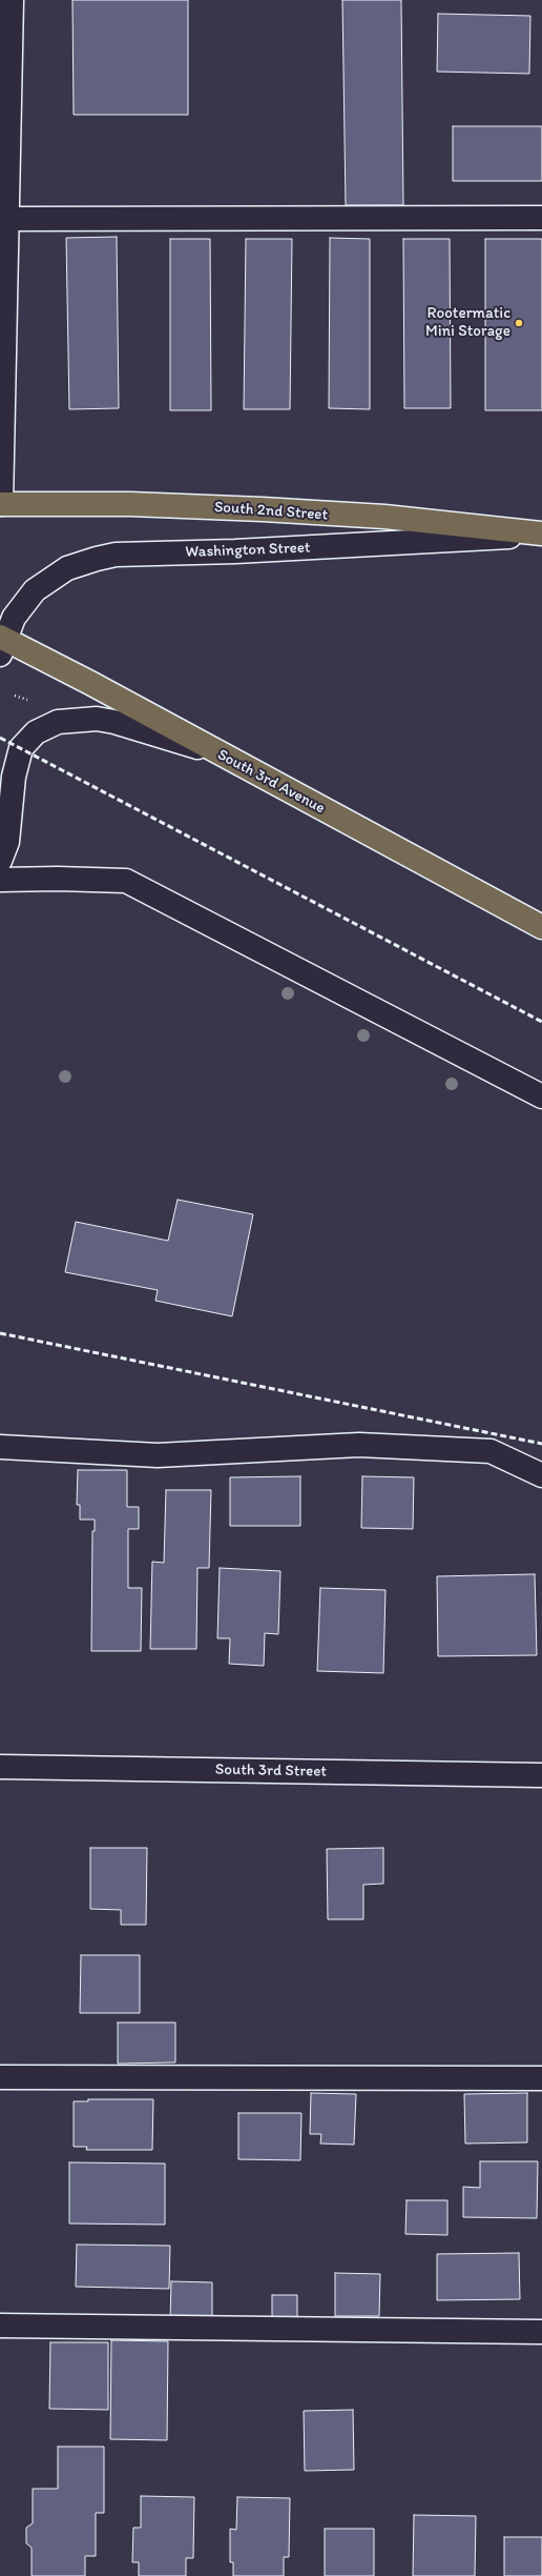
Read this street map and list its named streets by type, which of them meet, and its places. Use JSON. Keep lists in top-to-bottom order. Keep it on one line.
{"streets":{"main road":["South 2nd Street","South 3rd Avenue"],"street":["Washington Street","South 3rd Street"]},"crossings":[["South 2nd Street","Washington Street"],["Washington Street","South 3rd Avenue"]],"places":["Rootermatic Mini Storage"]}
